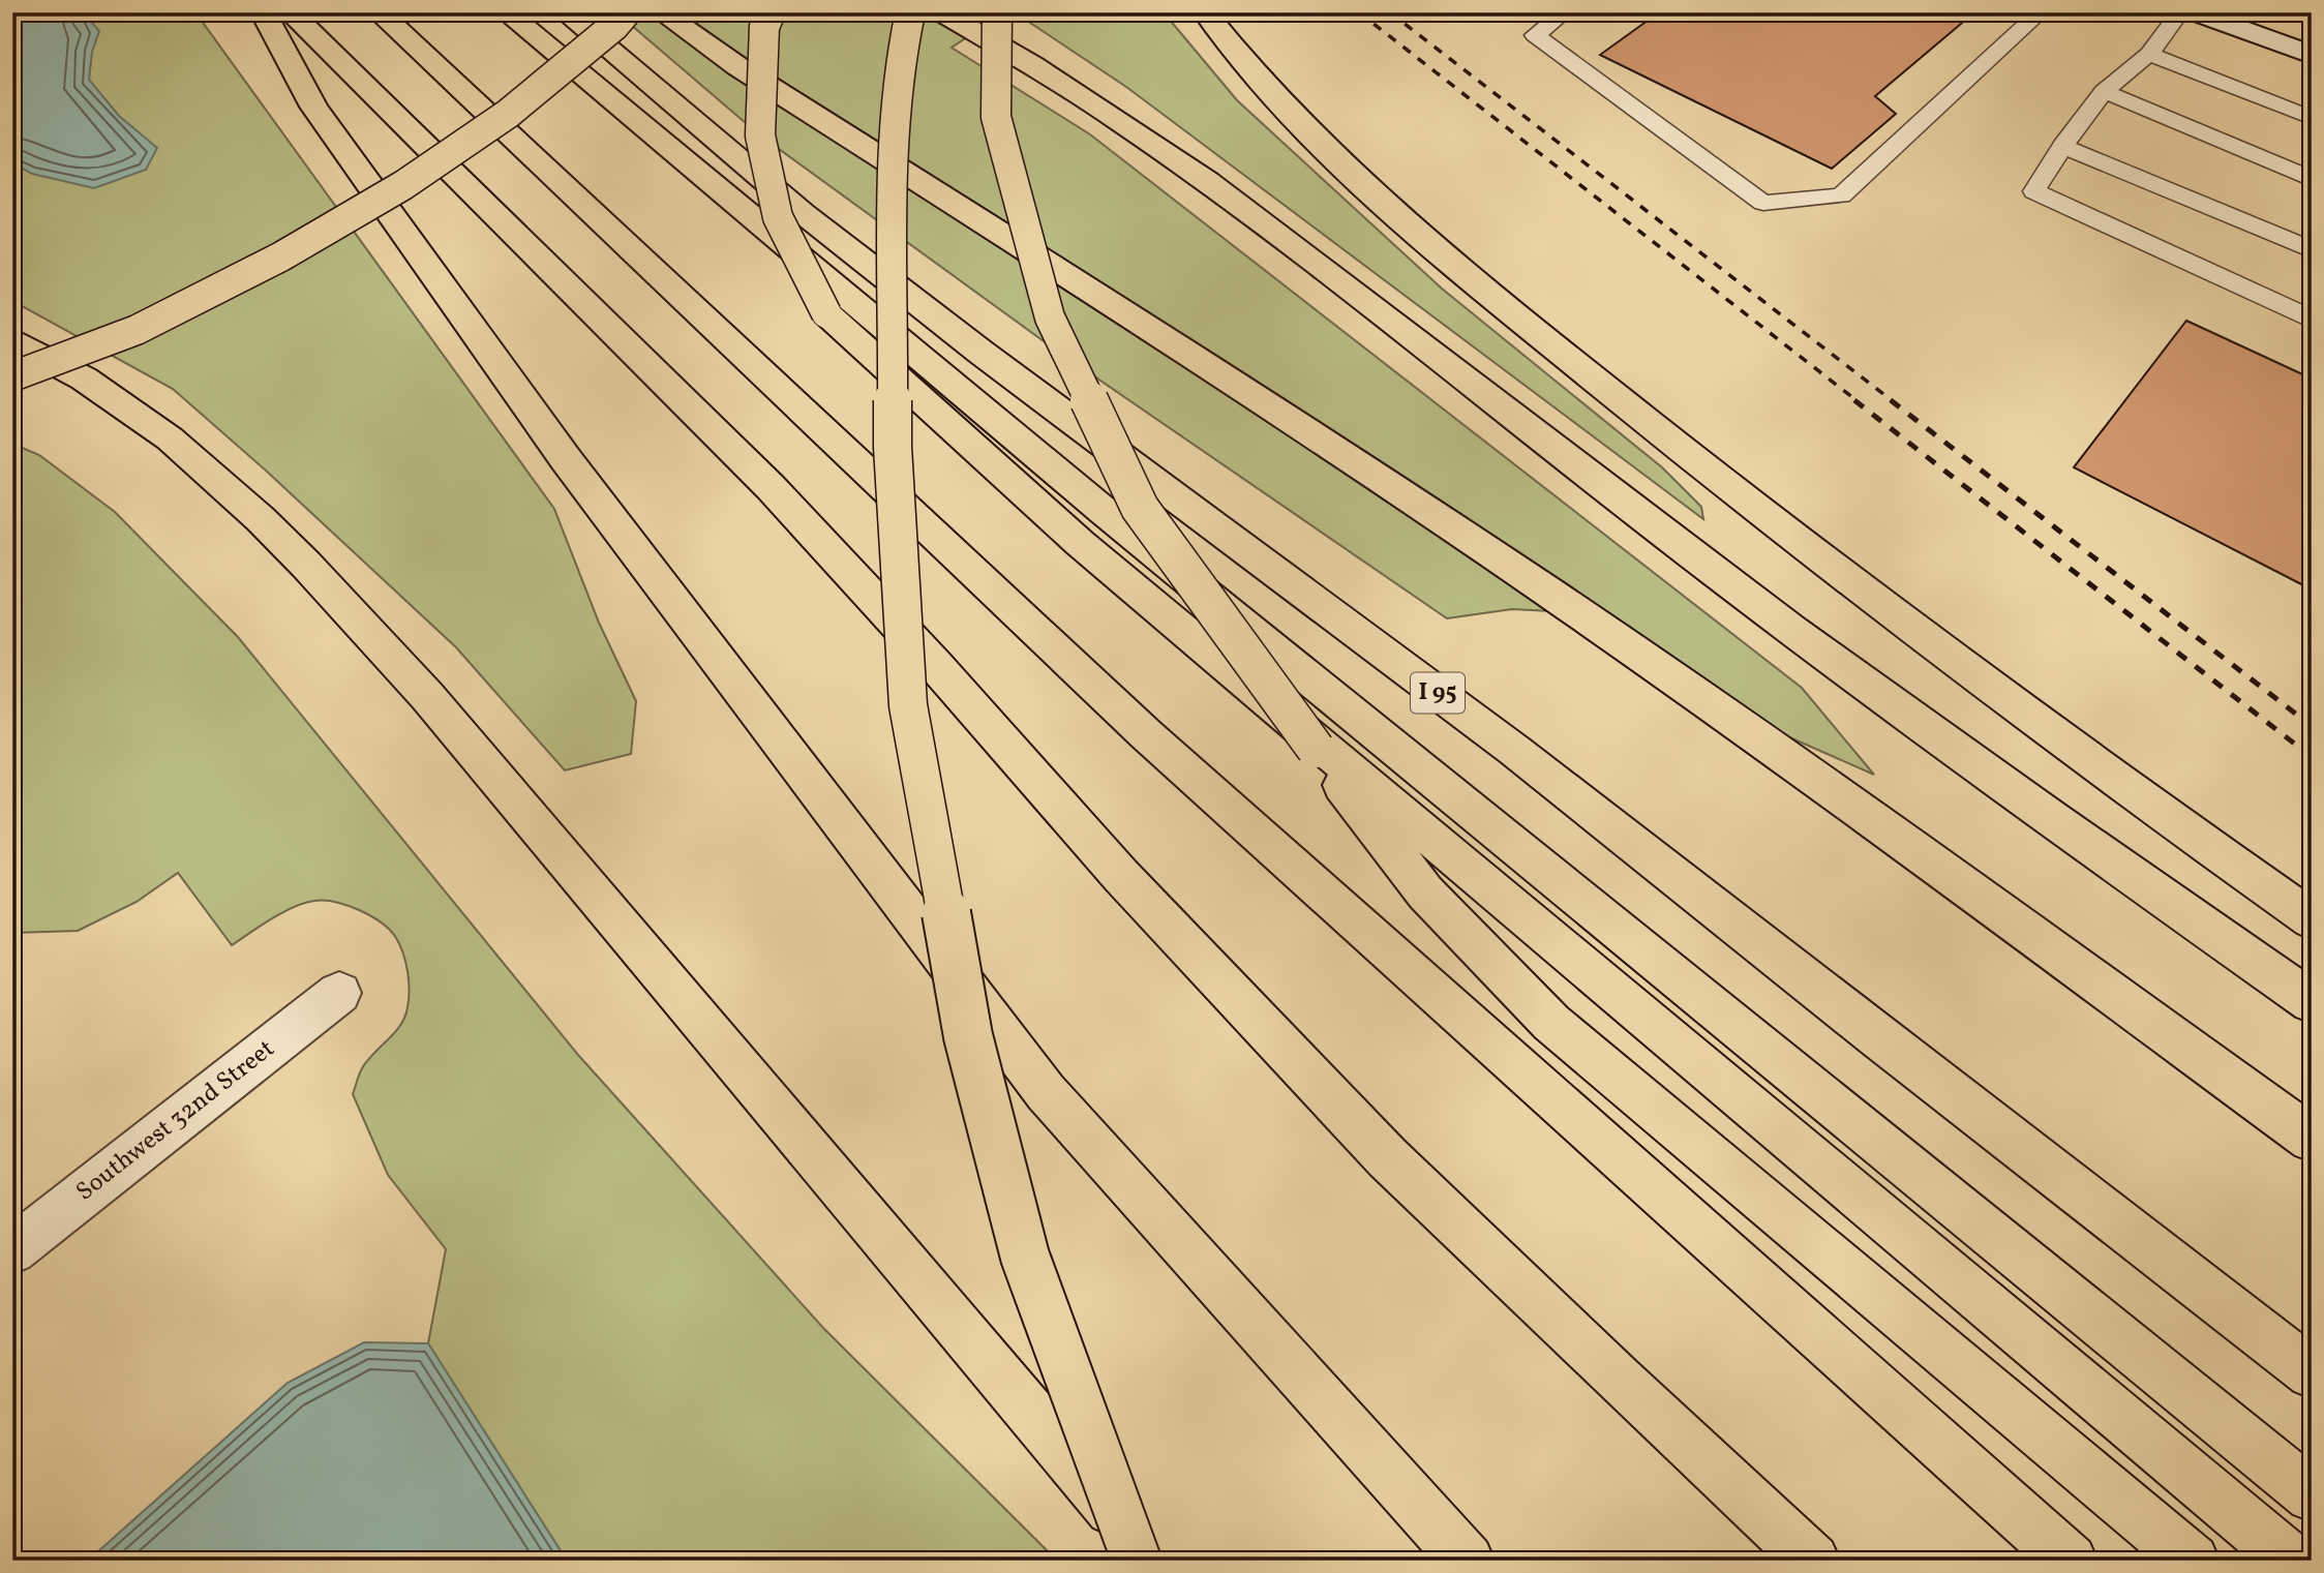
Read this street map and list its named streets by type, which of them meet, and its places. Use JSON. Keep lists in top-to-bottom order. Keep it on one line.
{"streets":{"highway":["I 95"],"street":["Southwest 32nd Street"]}}
